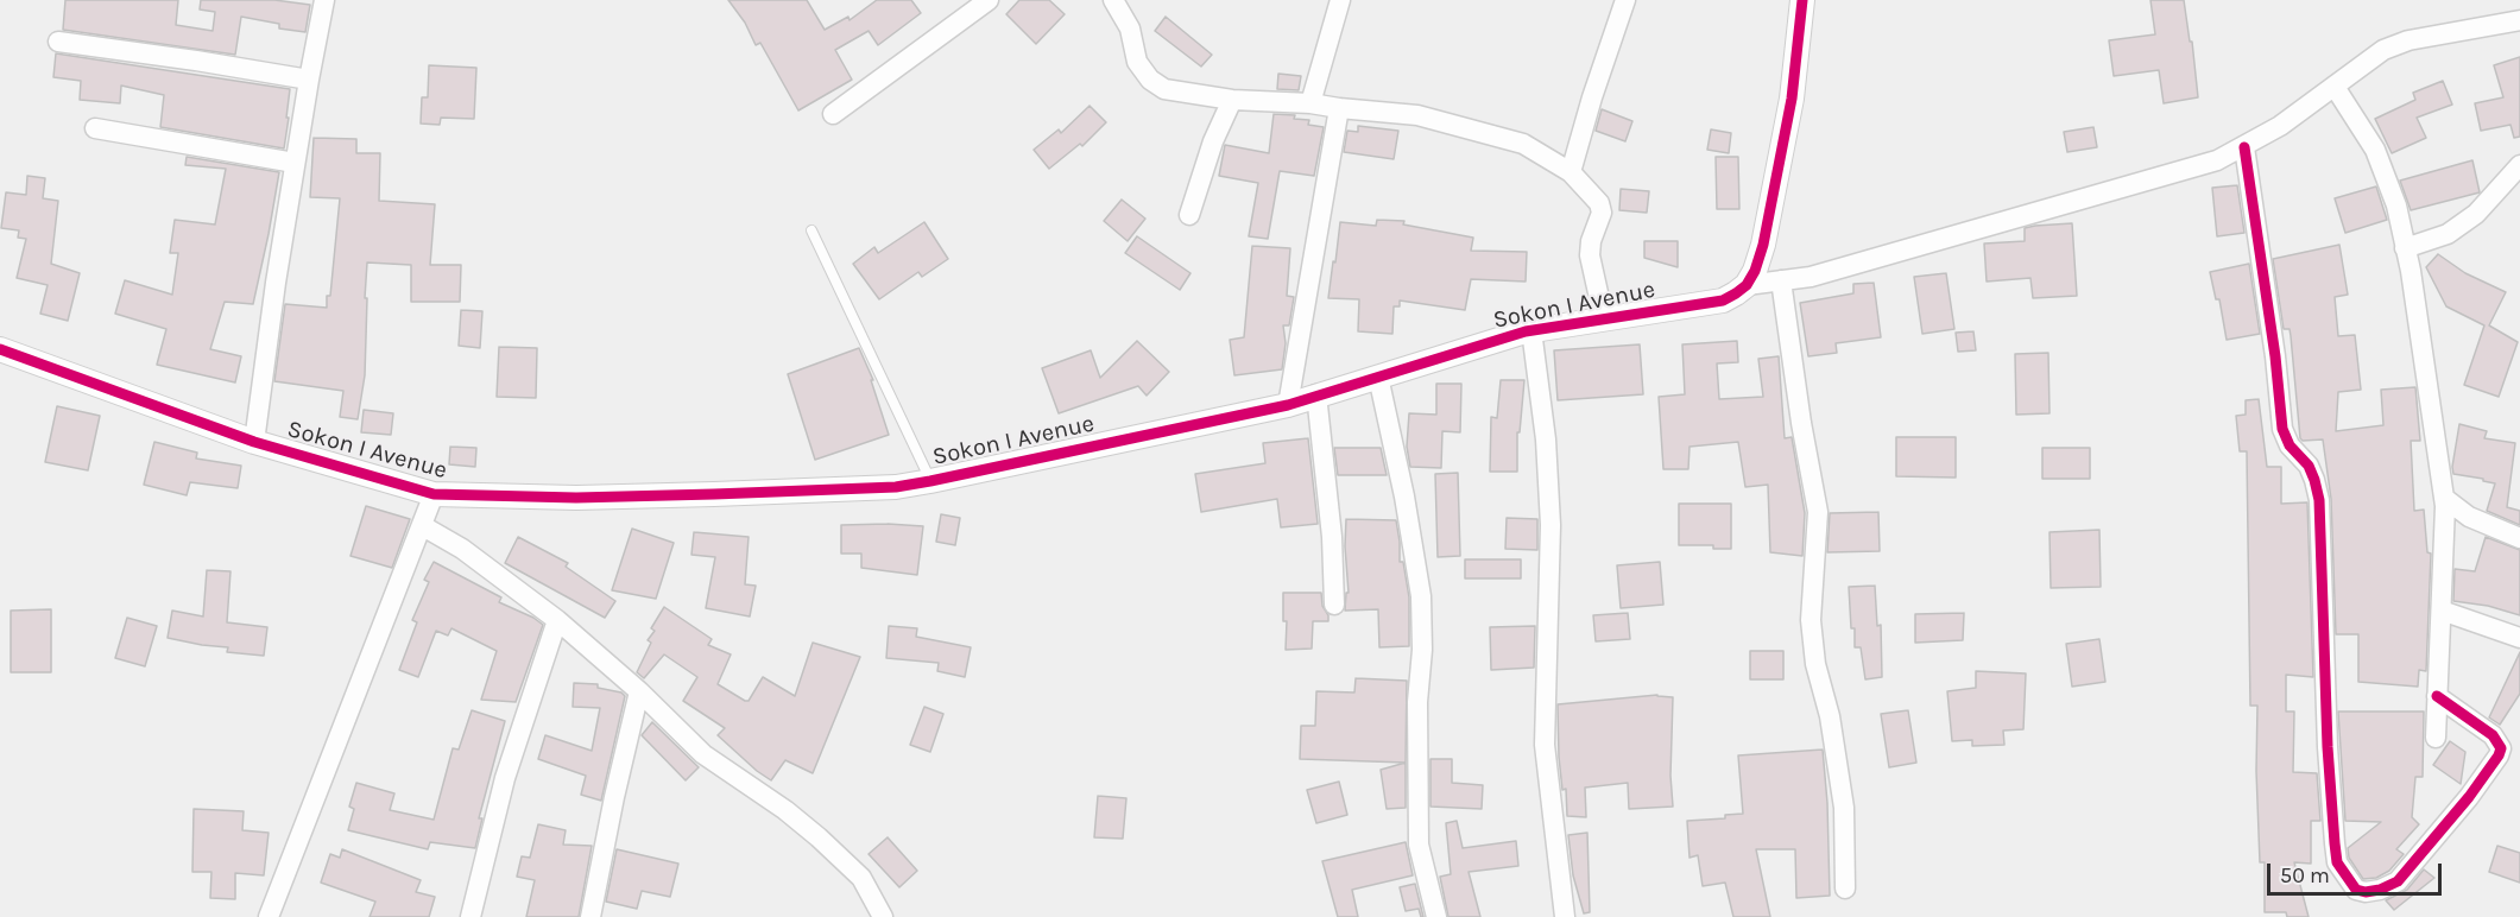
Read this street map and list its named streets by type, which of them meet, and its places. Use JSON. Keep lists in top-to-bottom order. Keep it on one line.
{"streets":{"street":["Sokon I Avenue"]},"scale_bar":"50 m"}
